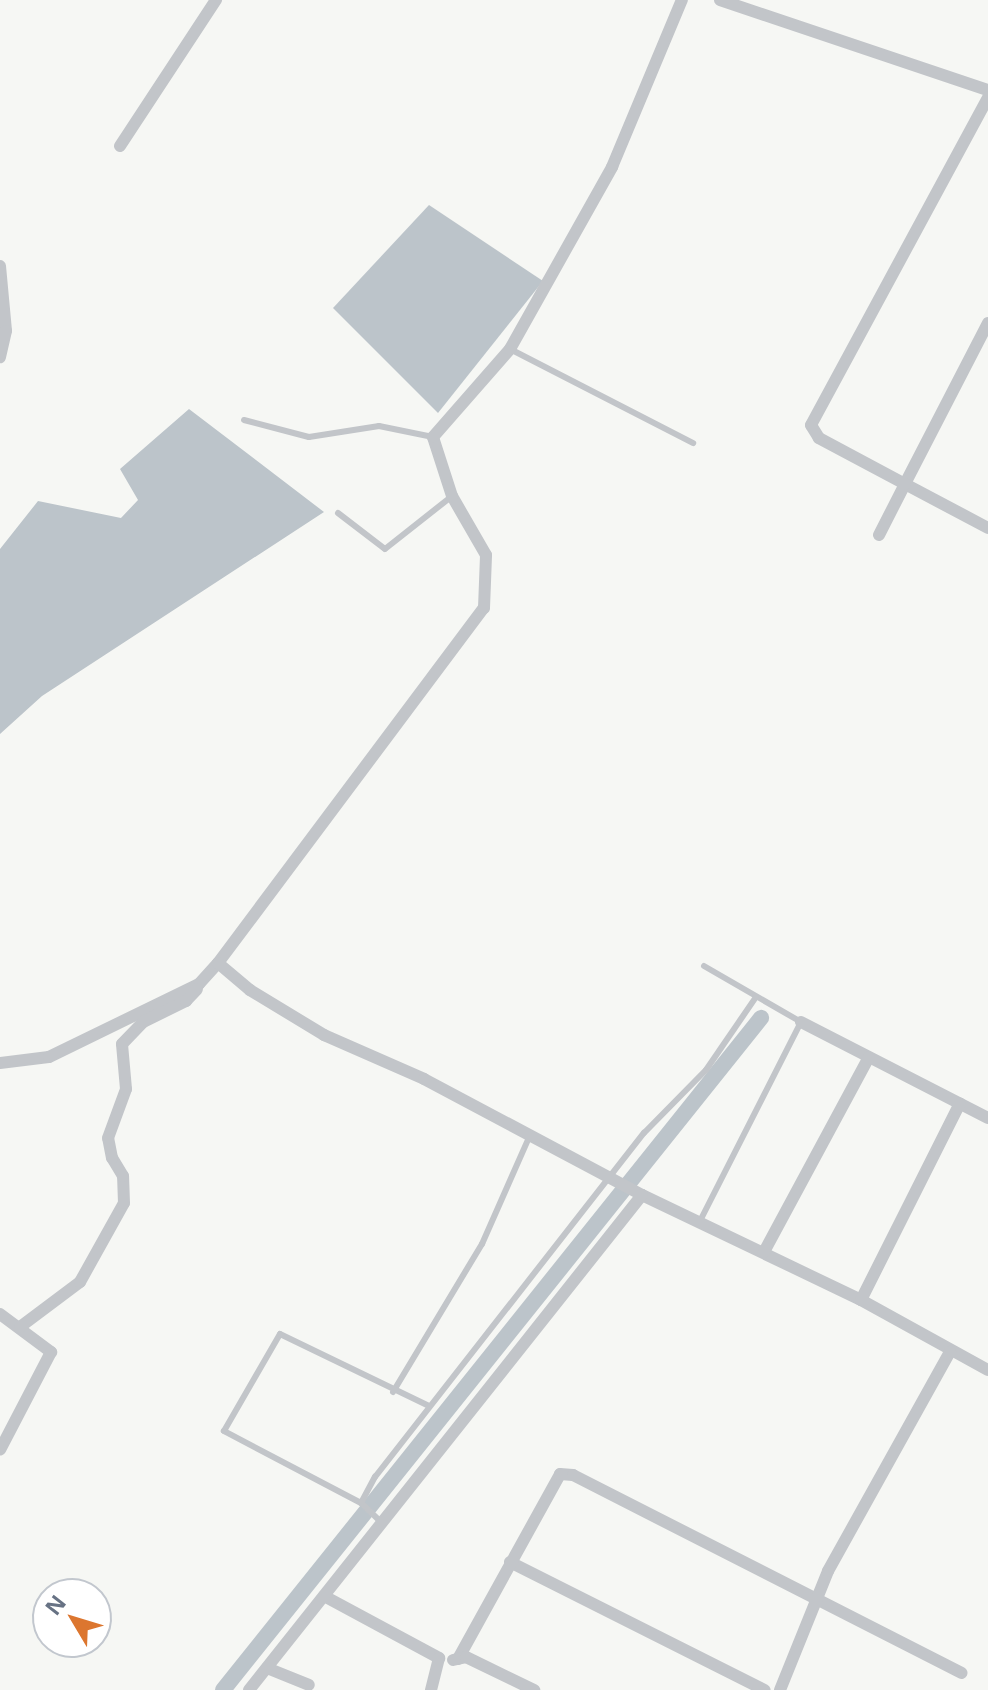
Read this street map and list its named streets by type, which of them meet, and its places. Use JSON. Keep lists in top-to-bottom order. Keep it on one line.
{"north":"top left"}
